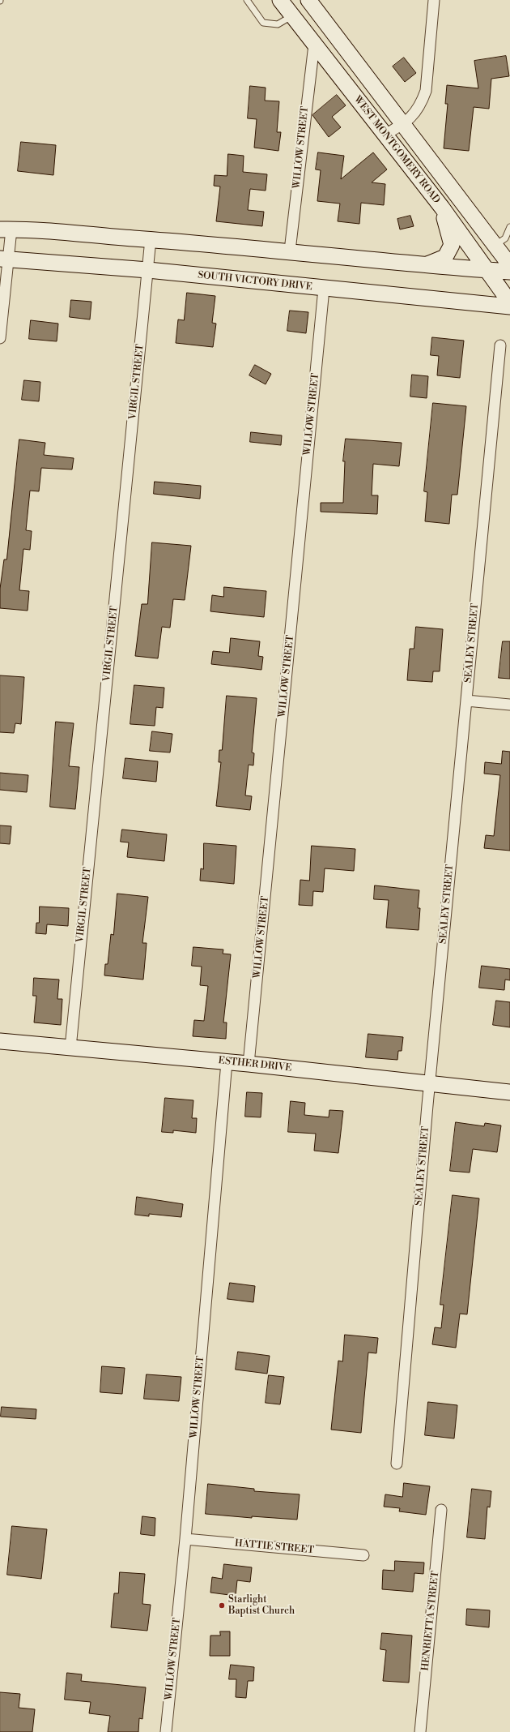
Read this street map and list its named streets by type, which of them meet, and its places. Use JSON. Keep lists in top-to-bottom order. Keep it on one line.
{"streets":{"main road":["WEST MONTGOMERY ROAD","SOUTH VICTORY DRIVE","ESTHER DRIVE"],"street":["WILLOW STREET","VIRGIL STREET","SEALEY STREET","HATTIE STREET","HENRIETTA STREET"]},"crossings":[["WILLOW STREET","WEST MONTGOMERY ROAD"],["WILLOW STREET","SOUTH VICTORY DRIVE"],["WILLOW STREET","ESTHER DRIVE"],["WILLOW STREET","HATTIE STREET"],["SOUTH VICTORY DRIVE","VIRGIL STREET"],["VIRGIL STREET","ESTHER DRIVE"],["SEALEY STREET","ESTHER DRIVE"]],"places":["Starlight Baptist Church"]}
